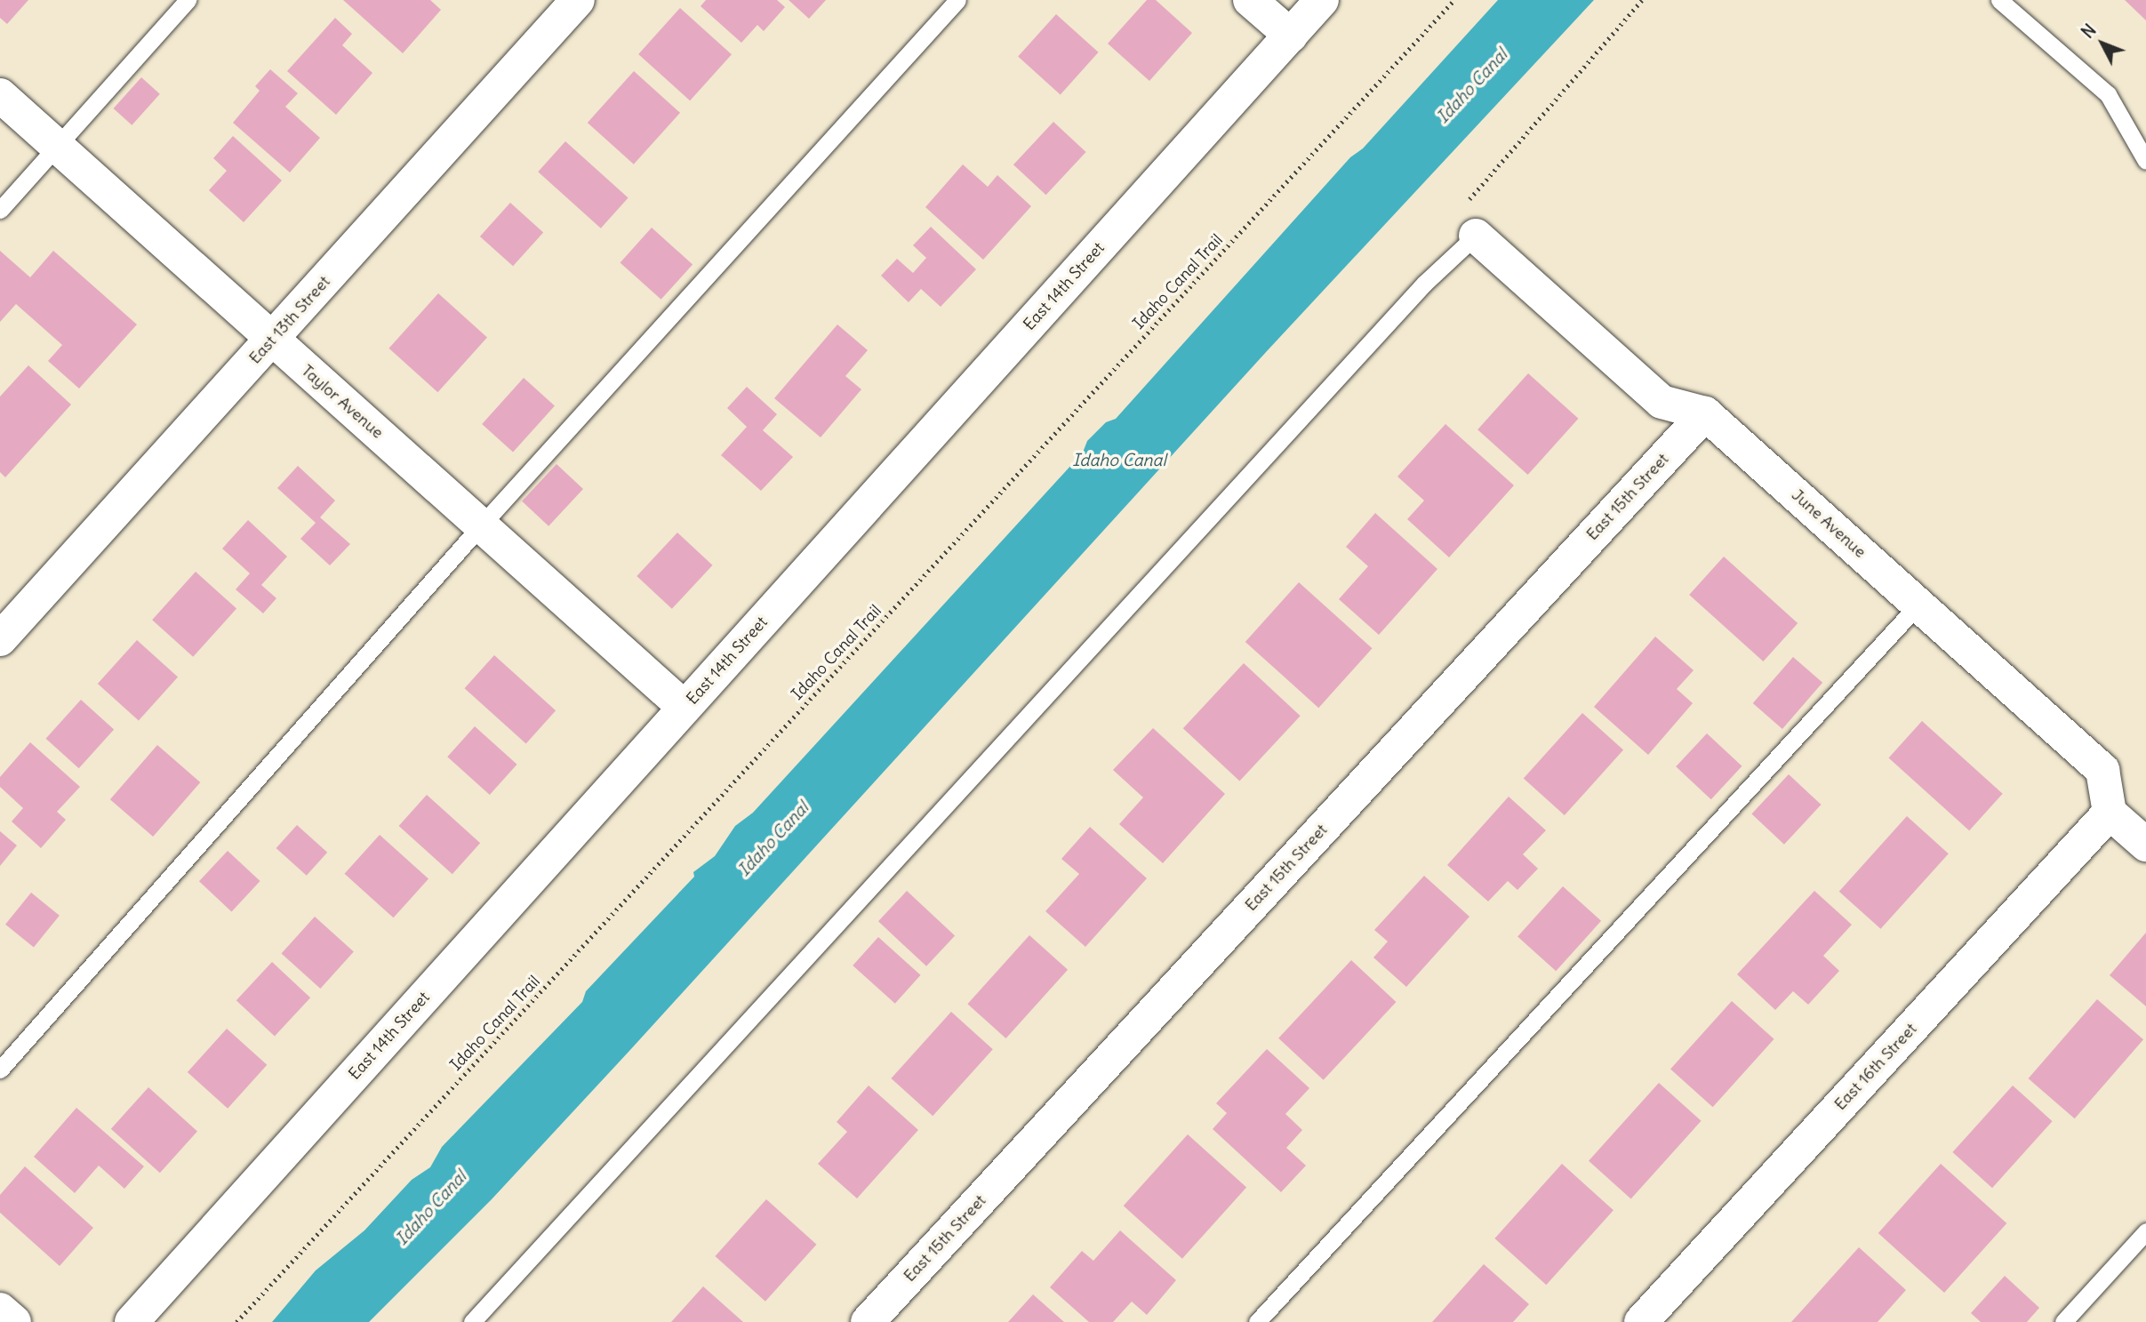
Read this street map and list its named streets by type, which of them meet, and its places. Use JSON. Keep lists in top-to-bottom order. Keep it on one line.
{"streets":{"street":["East 14th Street","East 13th Street","Taylor Avenue","East 15th Street","June Avenue","East 16th Street"],"path":["Idaho Canal Trail"]},"crossings":[["East 14th Street","Taylor Avenue"],["East 13th Street","Taylor Avenue"],["East 15th Street","June Avenue"],["June Avenue","East 16th Street"]],"water":["Idaho Canal"],"north":"top left"}
